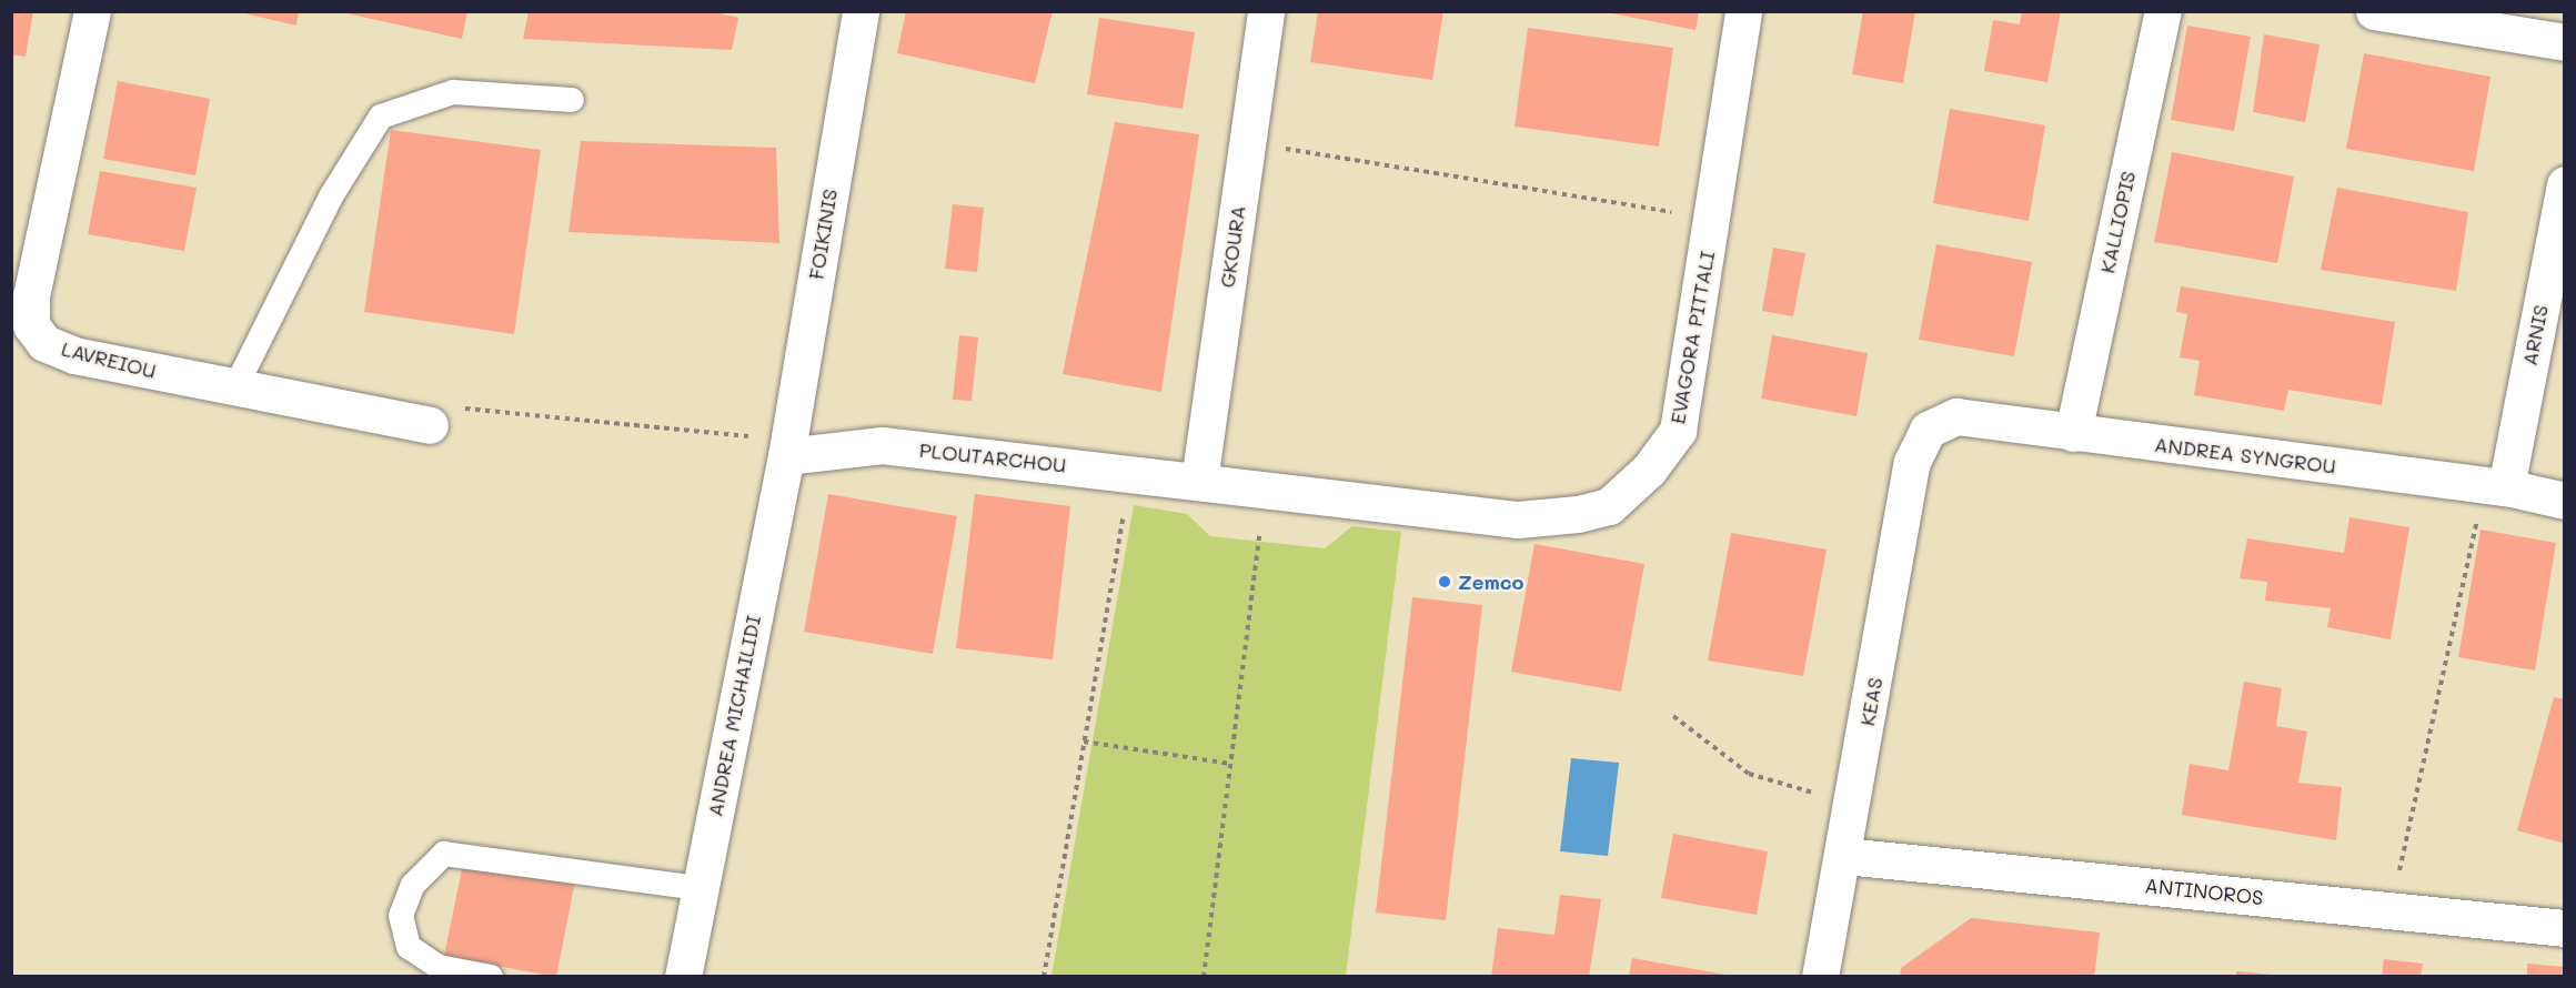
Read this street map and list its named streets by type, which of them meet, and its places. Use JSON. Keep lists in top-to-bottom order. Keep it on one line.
{"streets":{"street":["KALLIOPIS","FOIKINIS","GKOURA","ARNIS","EVAGORA PITTALI","LAVREIOU","ANDREA SYNGROU","PLOUTARCHOU","KEAS","ANDREA MICHAILIDI","ANTINOROS"]},"crossings":[["KALLIOPIS","ANDREA SYNGROU"],["FOIKINIS","PLOUTARCHOU"],["FOIKINIS","ANDREA MICHAILIDI"],["GKOURA","EVAGORA PITTALI"],["GKOURA","PLOUTARCHOU"],["ARNIS","ANDREA SYNGROU"],["EVAGORA PITTALI","PLOUTARCHOU"],["ANDREA SYNGROU","KEAS"],["PLOUTARCHOU","ANDREA MICHAILIDI"],["KEAS","ANTINOROS"]],"places":["Zemco"]}
